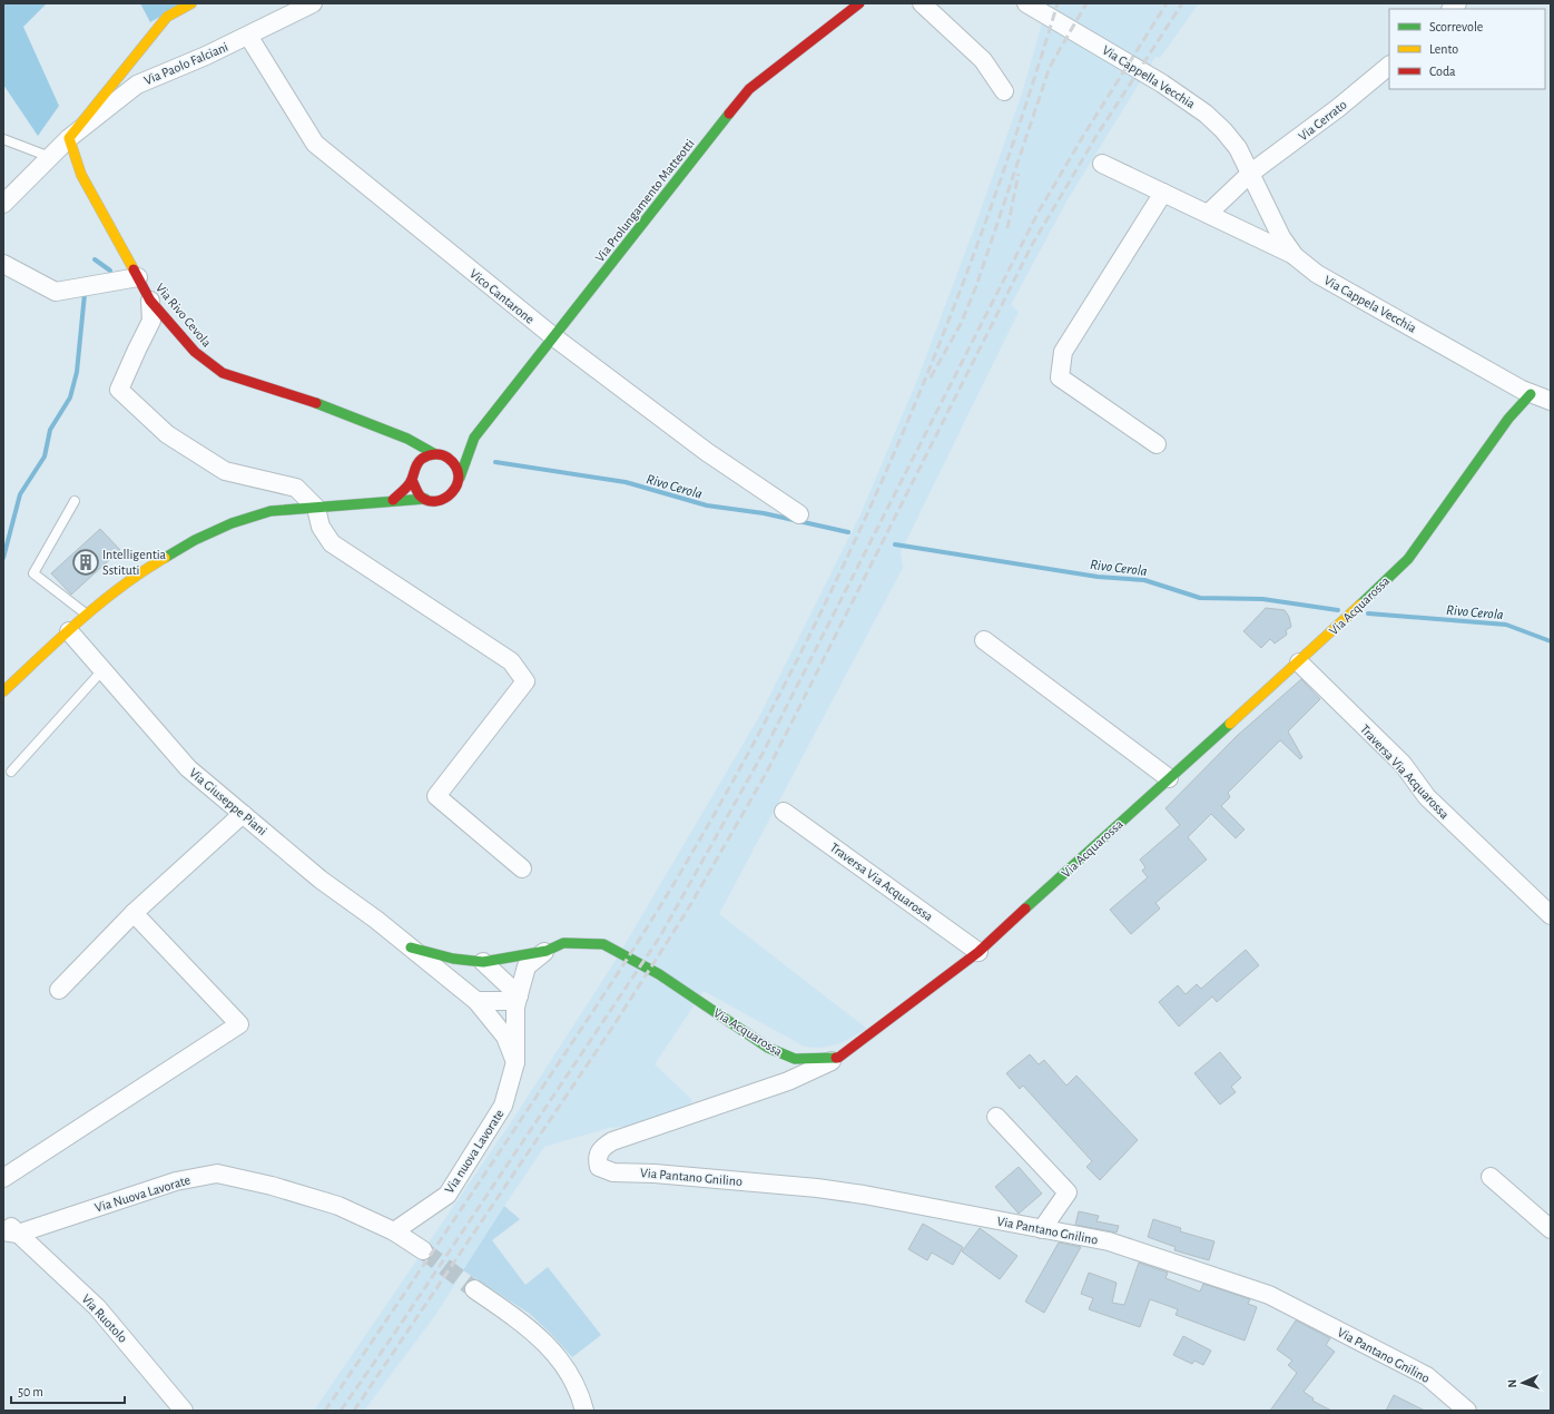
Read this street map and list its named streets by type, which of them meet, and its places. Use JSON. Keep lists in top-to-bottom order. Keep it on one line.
{"streets":{"street":["Via Paolo Falciani","Via Cappella Vecchia","Via Cerrato","Via Prolungamento Matteotti","Vico Cantarone","Via Cappela Vecchia","Via Rivo Cevola","Via Acquarossa","Traversa Via Acquarossa","Via Giuseppe Piani","Via nuova Lavorate","Via Pantano Gnilino","Via Nuova Lavorate","Via Ruotolo"]},"crossings":[["Via Paolo Falciani","Vico Cantarone"],["Via Paolo Falciani","Via Rivo Cevola"],["Via Cappella Vecchia","Via Cerrato"],["Via Cappella Vecchia","Via Cappela Vecchia"],["Via Cerrato","Via Cappela Vecchia"],["Via Prolungamento Matteotti","Vico Cantarone"],["Via Prolungamento Matteotti","Via Rivo Cevola"],["Via Prolungamento Matteotti","Via Giuseppe Piani"],["Via Cappela Vecchia","Via Acquarossa"],["Via Acquarossa","Traversa Via Acquarossa"],["Via Acquarossa","Via Giuseppe Piani"],["Via Acquarossa","Via nuova Lavorate"],["Via Acquarossa","Via Pantano Gnilino"],["Via Giuseppe Piani","Via nuova Lavorate"],["Via nuova Lavorate","Via Nuova Lavorate"],["Via Nuova Lavorate","Via Ruotolo"]],"water":["Rivo Cerola"],"places":{"building":["Intelligentia Sstituti"]},"legend":["Scorrevole","Lento","Coda"],"scale_bar":"50 m","north":"left"}
